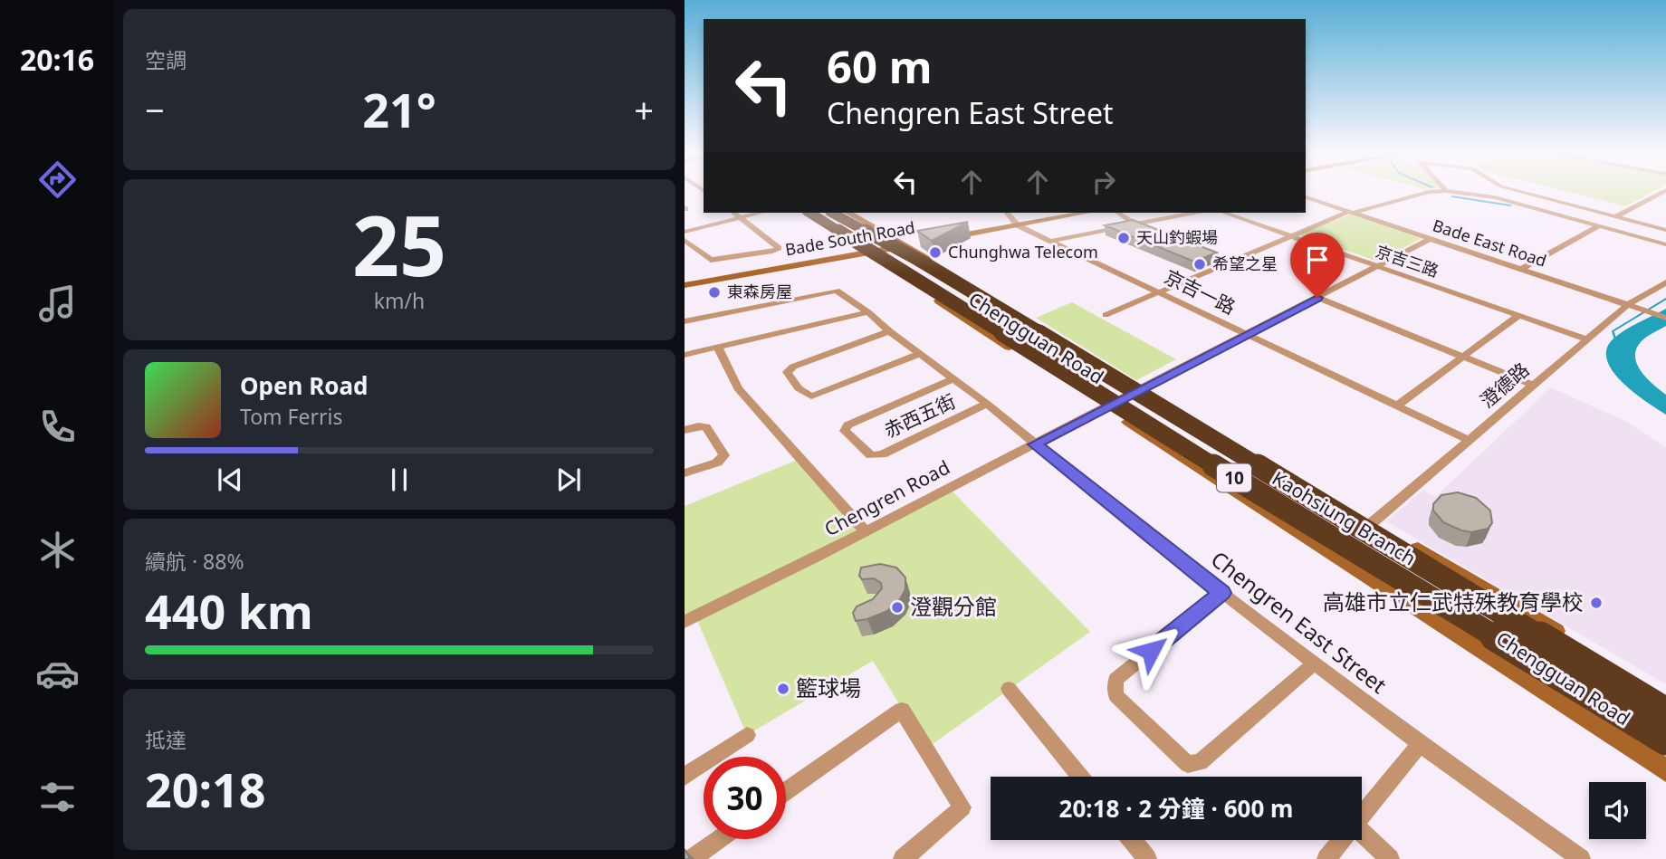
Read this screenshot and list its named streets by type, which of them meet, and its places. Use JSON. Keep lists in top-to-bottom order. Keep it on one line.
{"streets":{"highway":["10","Kaohsiung Branch"],"street":["Bade South Road","Bade East Road","京吉三路","京吉一路","Chengguan Road","澄德路","赤西五街","Chengren Road","Chengren East Street"]},"crossings":[["Bade South Road","京吉一路"],["Bade South Road","Chengguan Road"],["Bade East Road","澄德路"],["Bade East Road","Chengren Road"],["京吉三路","澄德路"],["京吉三路","Chengren Road"],["京吉一路","澄德路"],["京吉一路","Chengren Road"],["Chengguan Road","澄德路"],["Chengguan Road","Chengren Road"],["赤西五街","Chengren East Street"],["Chengren Road","Chengren East Street"]],"places":["天山釣蝦場","Chunghwa Telecom","希望之星","東森房屋","高雄市立仁武特殊教育學校","澄觀分館","籃球場"],"page":{"tabs":"20:16","tile":["空調",["25","km/h"],["續航 · 88%","440 km"],["抵達","20:18"]],"turn":["60 m","Chengren East Street"],"heat":["−","21°","+"],"song":["Open Road","Tom Ferris"],"limit":"30","trip":"20:18 · 2 分鐘 · 600 m"}}
